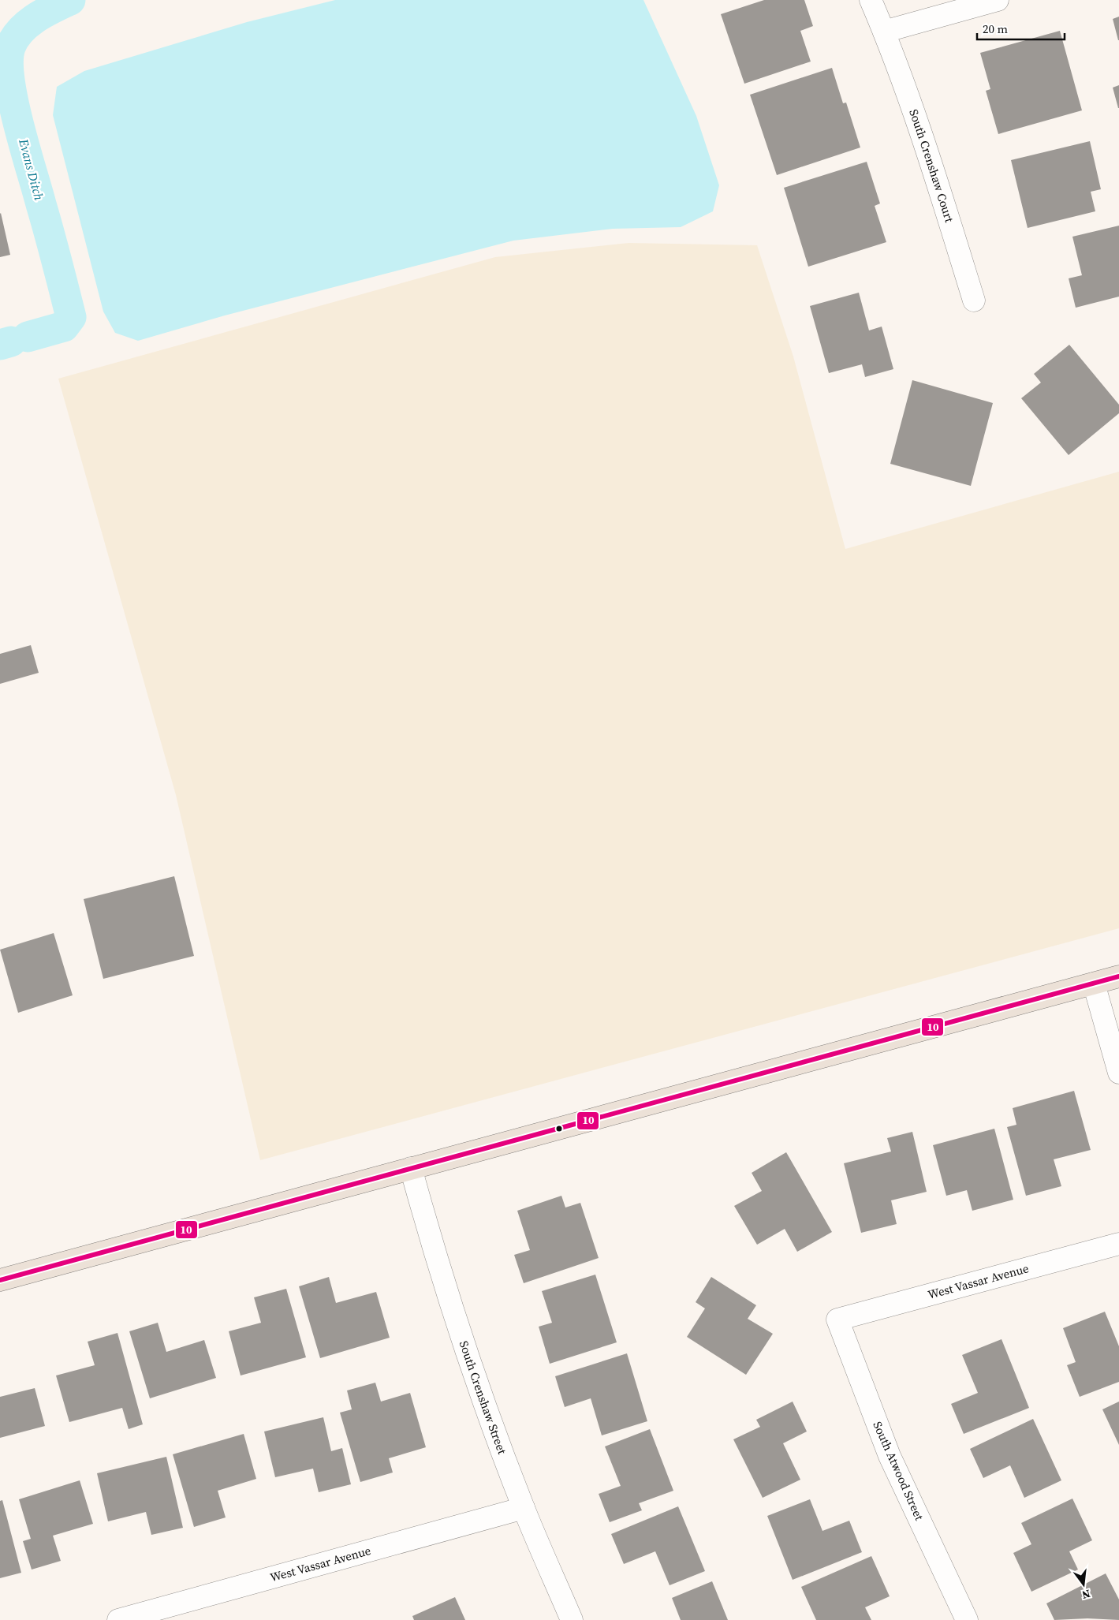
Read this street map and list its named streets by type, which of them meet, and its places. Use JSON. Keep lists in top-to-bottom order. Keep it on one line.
{"streets":{"street":["South Crenshaw Court","West Vassar Avenue","South Crenshaw Street","South Atwood Street"]},"crossings":[["West Vassar Avenue","South Crenshaw Street"],["West Vassar Avenue","South Atwood Street"]],"water":["Evans Ditch"],"lines":["transit line 10"],"scale_bar":"20 m","north":"bottom"}
